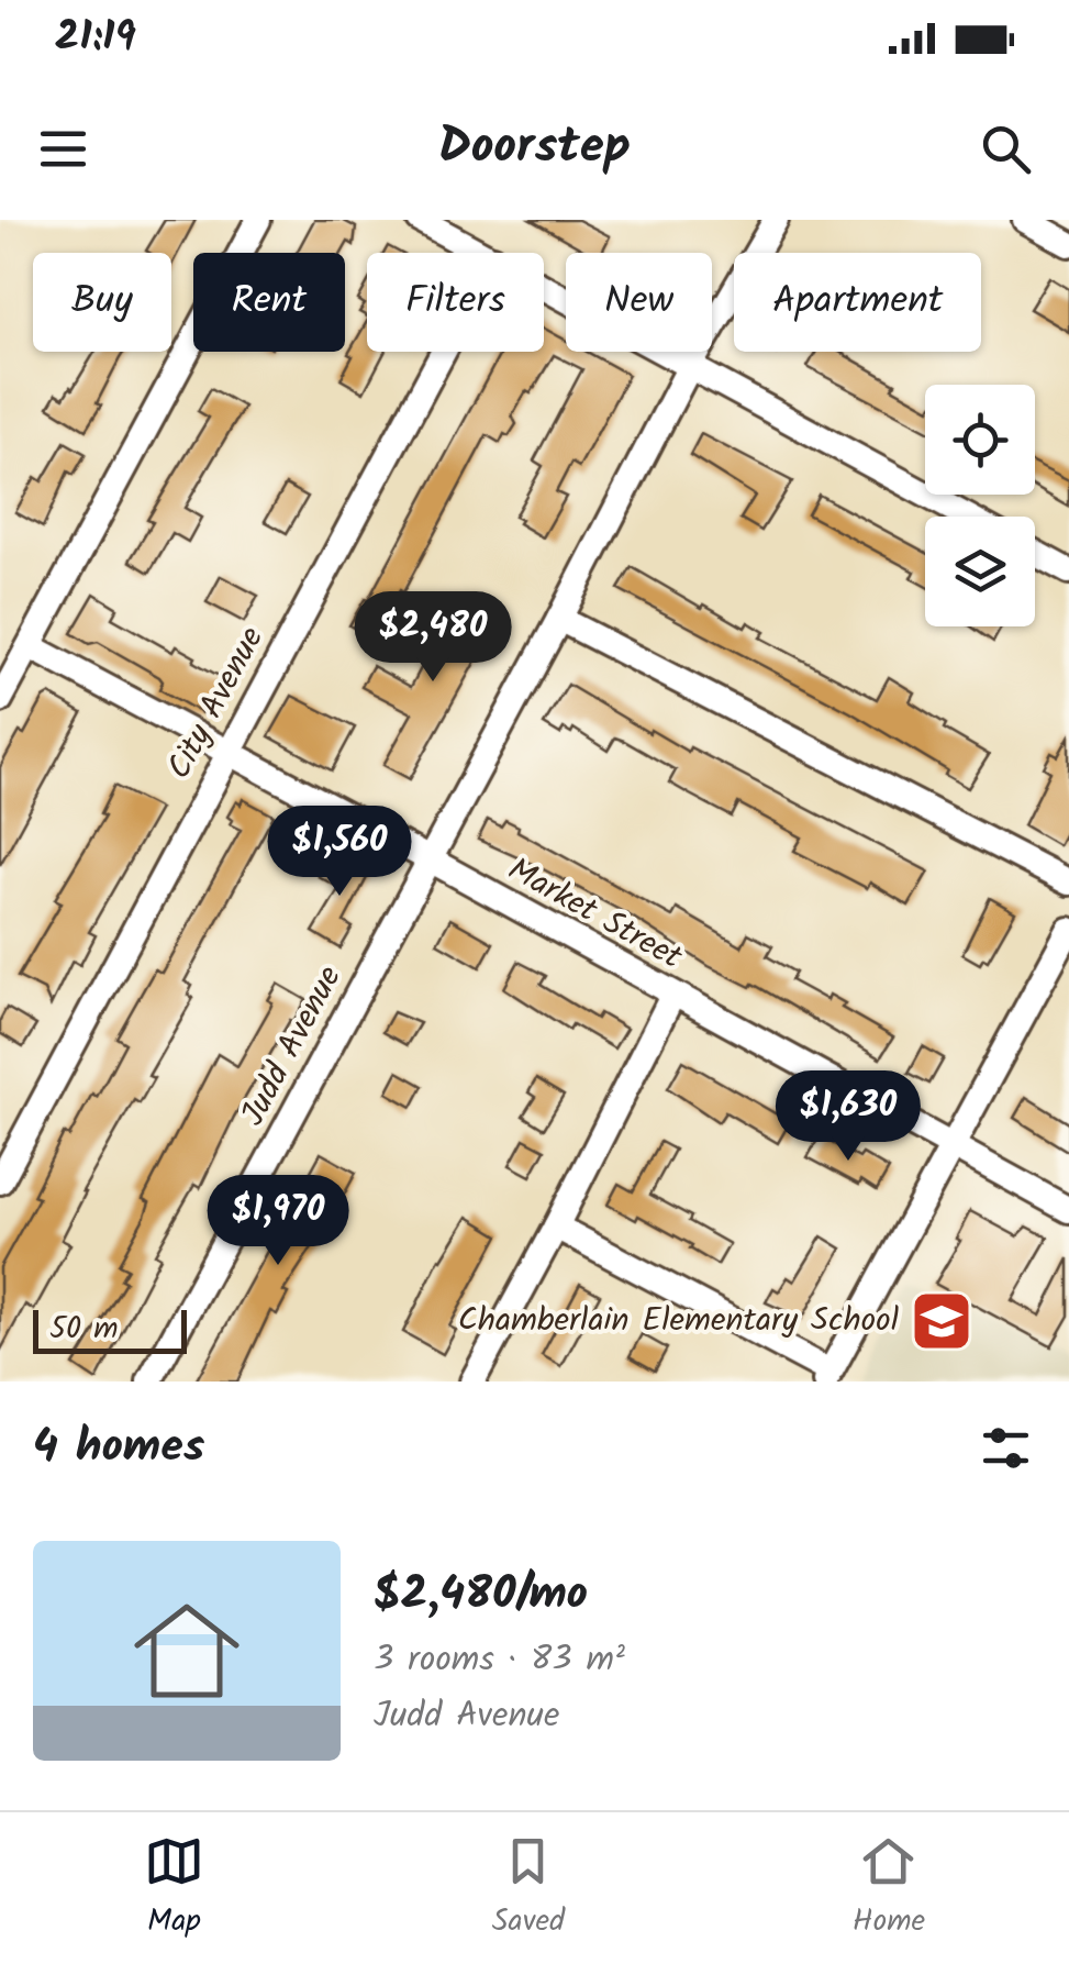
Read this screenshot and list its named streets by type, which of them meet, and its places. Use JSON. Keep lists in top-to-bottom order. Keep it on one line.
{"streets":{"street":["City Avenue","Market Street","Judd Avenue"]},"crossings":[["City Avenue","Market Street"],["Market Street","Judd Avenue"]],"places":{"school or university":["Chamberlain Elementary School"]},"scale_bar":"50 m","page":{"status":"21:19","header":"Doorstep","chip":["Buy","Rent","Filters","New","Apartment"],"price":["$2,480","$1,560","$1,630","$1,970"],"scale":"50 m","heading":"4 homes","list":[{"name":"$2,480/mo","note":"3 rooms · 83 m² · Judd Avenue"}],"tabs":["Map","Saved","Home"]}}
